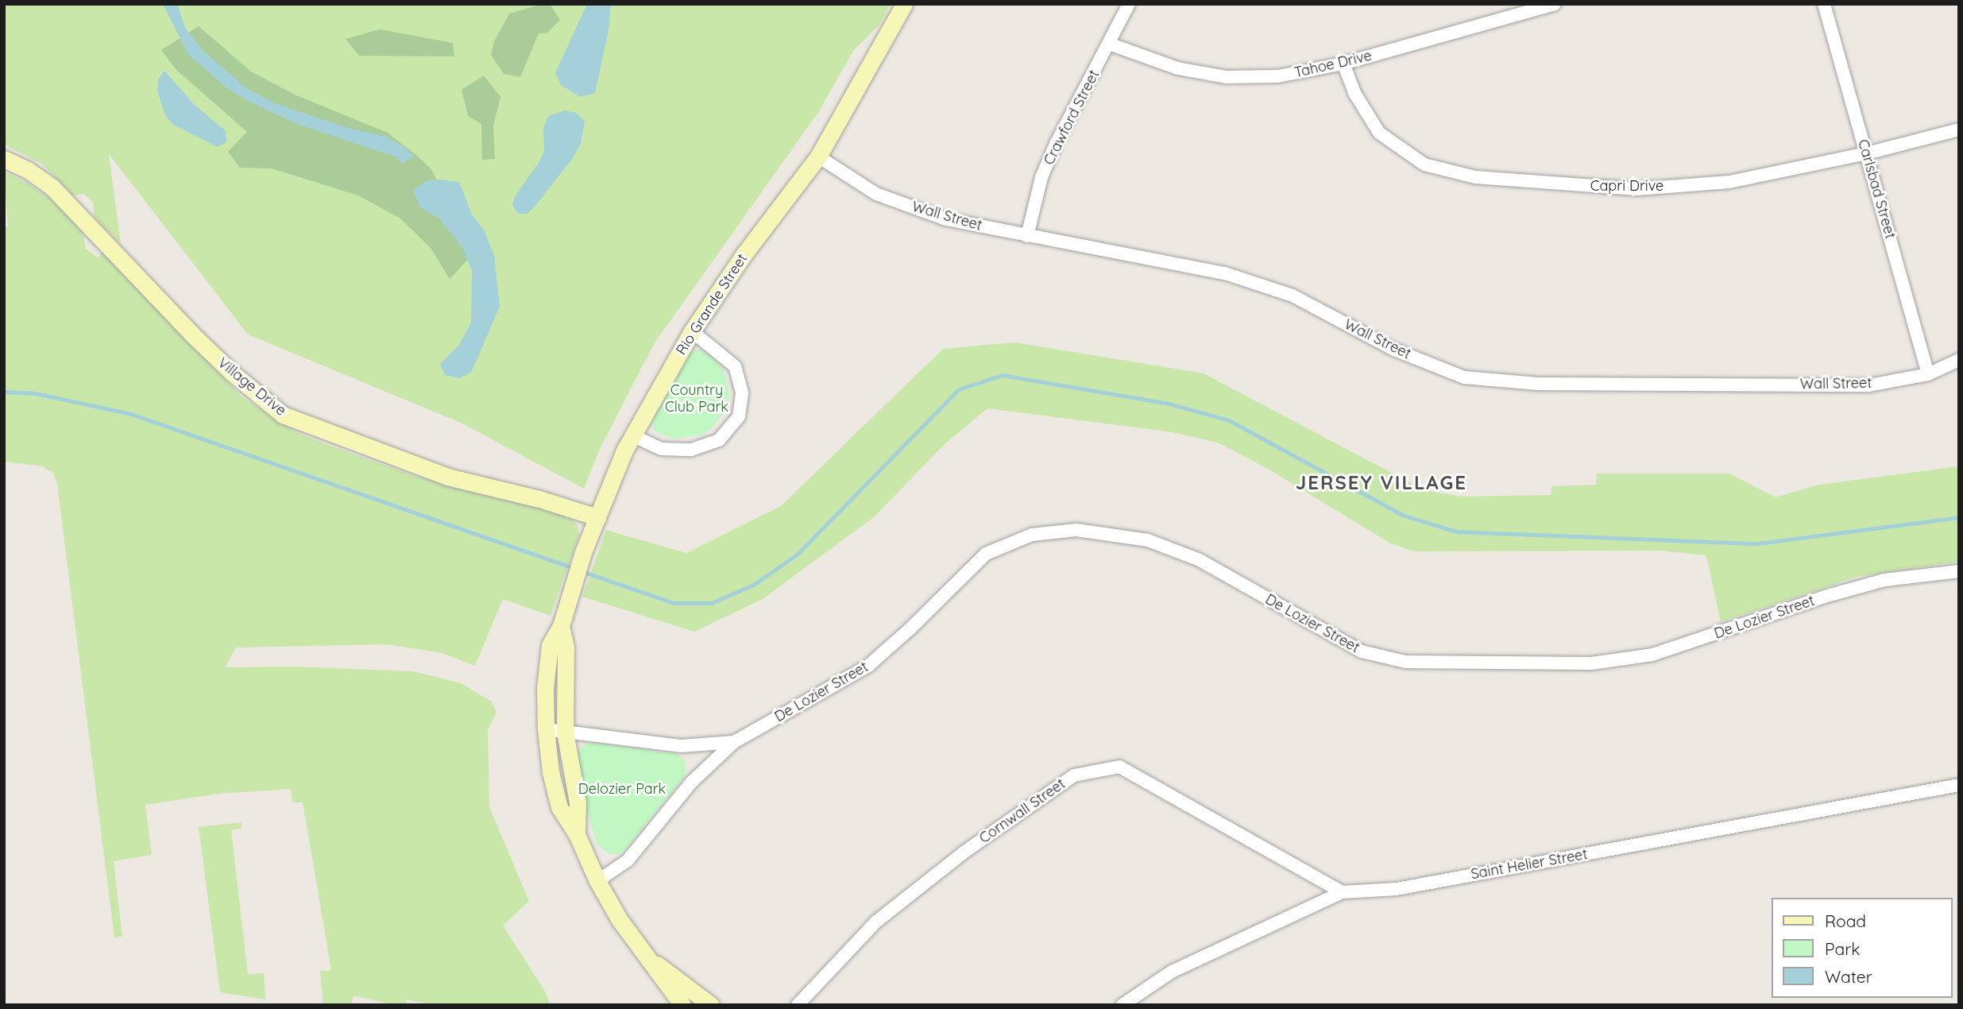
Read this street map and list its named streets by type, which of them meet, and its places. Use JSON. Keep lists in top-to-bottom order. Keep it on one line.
{"streets":{"street":["Tahoe Drive","Crawford Street","Capri Drive","Carlsbad Street","Wall Street","Rio Grande Street","Village Drive","De Lozier Street","Cornwall Street","Saint Helier Street"]},"crossings":[["Tahoe Drive","Crawford Street"],["Tahoe Drive","Capri Drive"],["Crawford Street","Wall Street"],["Capri Drive","Carlsbad Street"],["Carlsbad Street","Wall Street"],["Wall Street","Rio Grande Street"],["Rio Grande Street","Village Drive"],["Rio Grande Street","De Lozier Street"],["Cornwall Street","Saint Helier Street"]],"districts":["JERSEY VILLAGE"],"parks":["Country Club Park","Delozier Park"],"legend":["Road","Park","Water"]}
